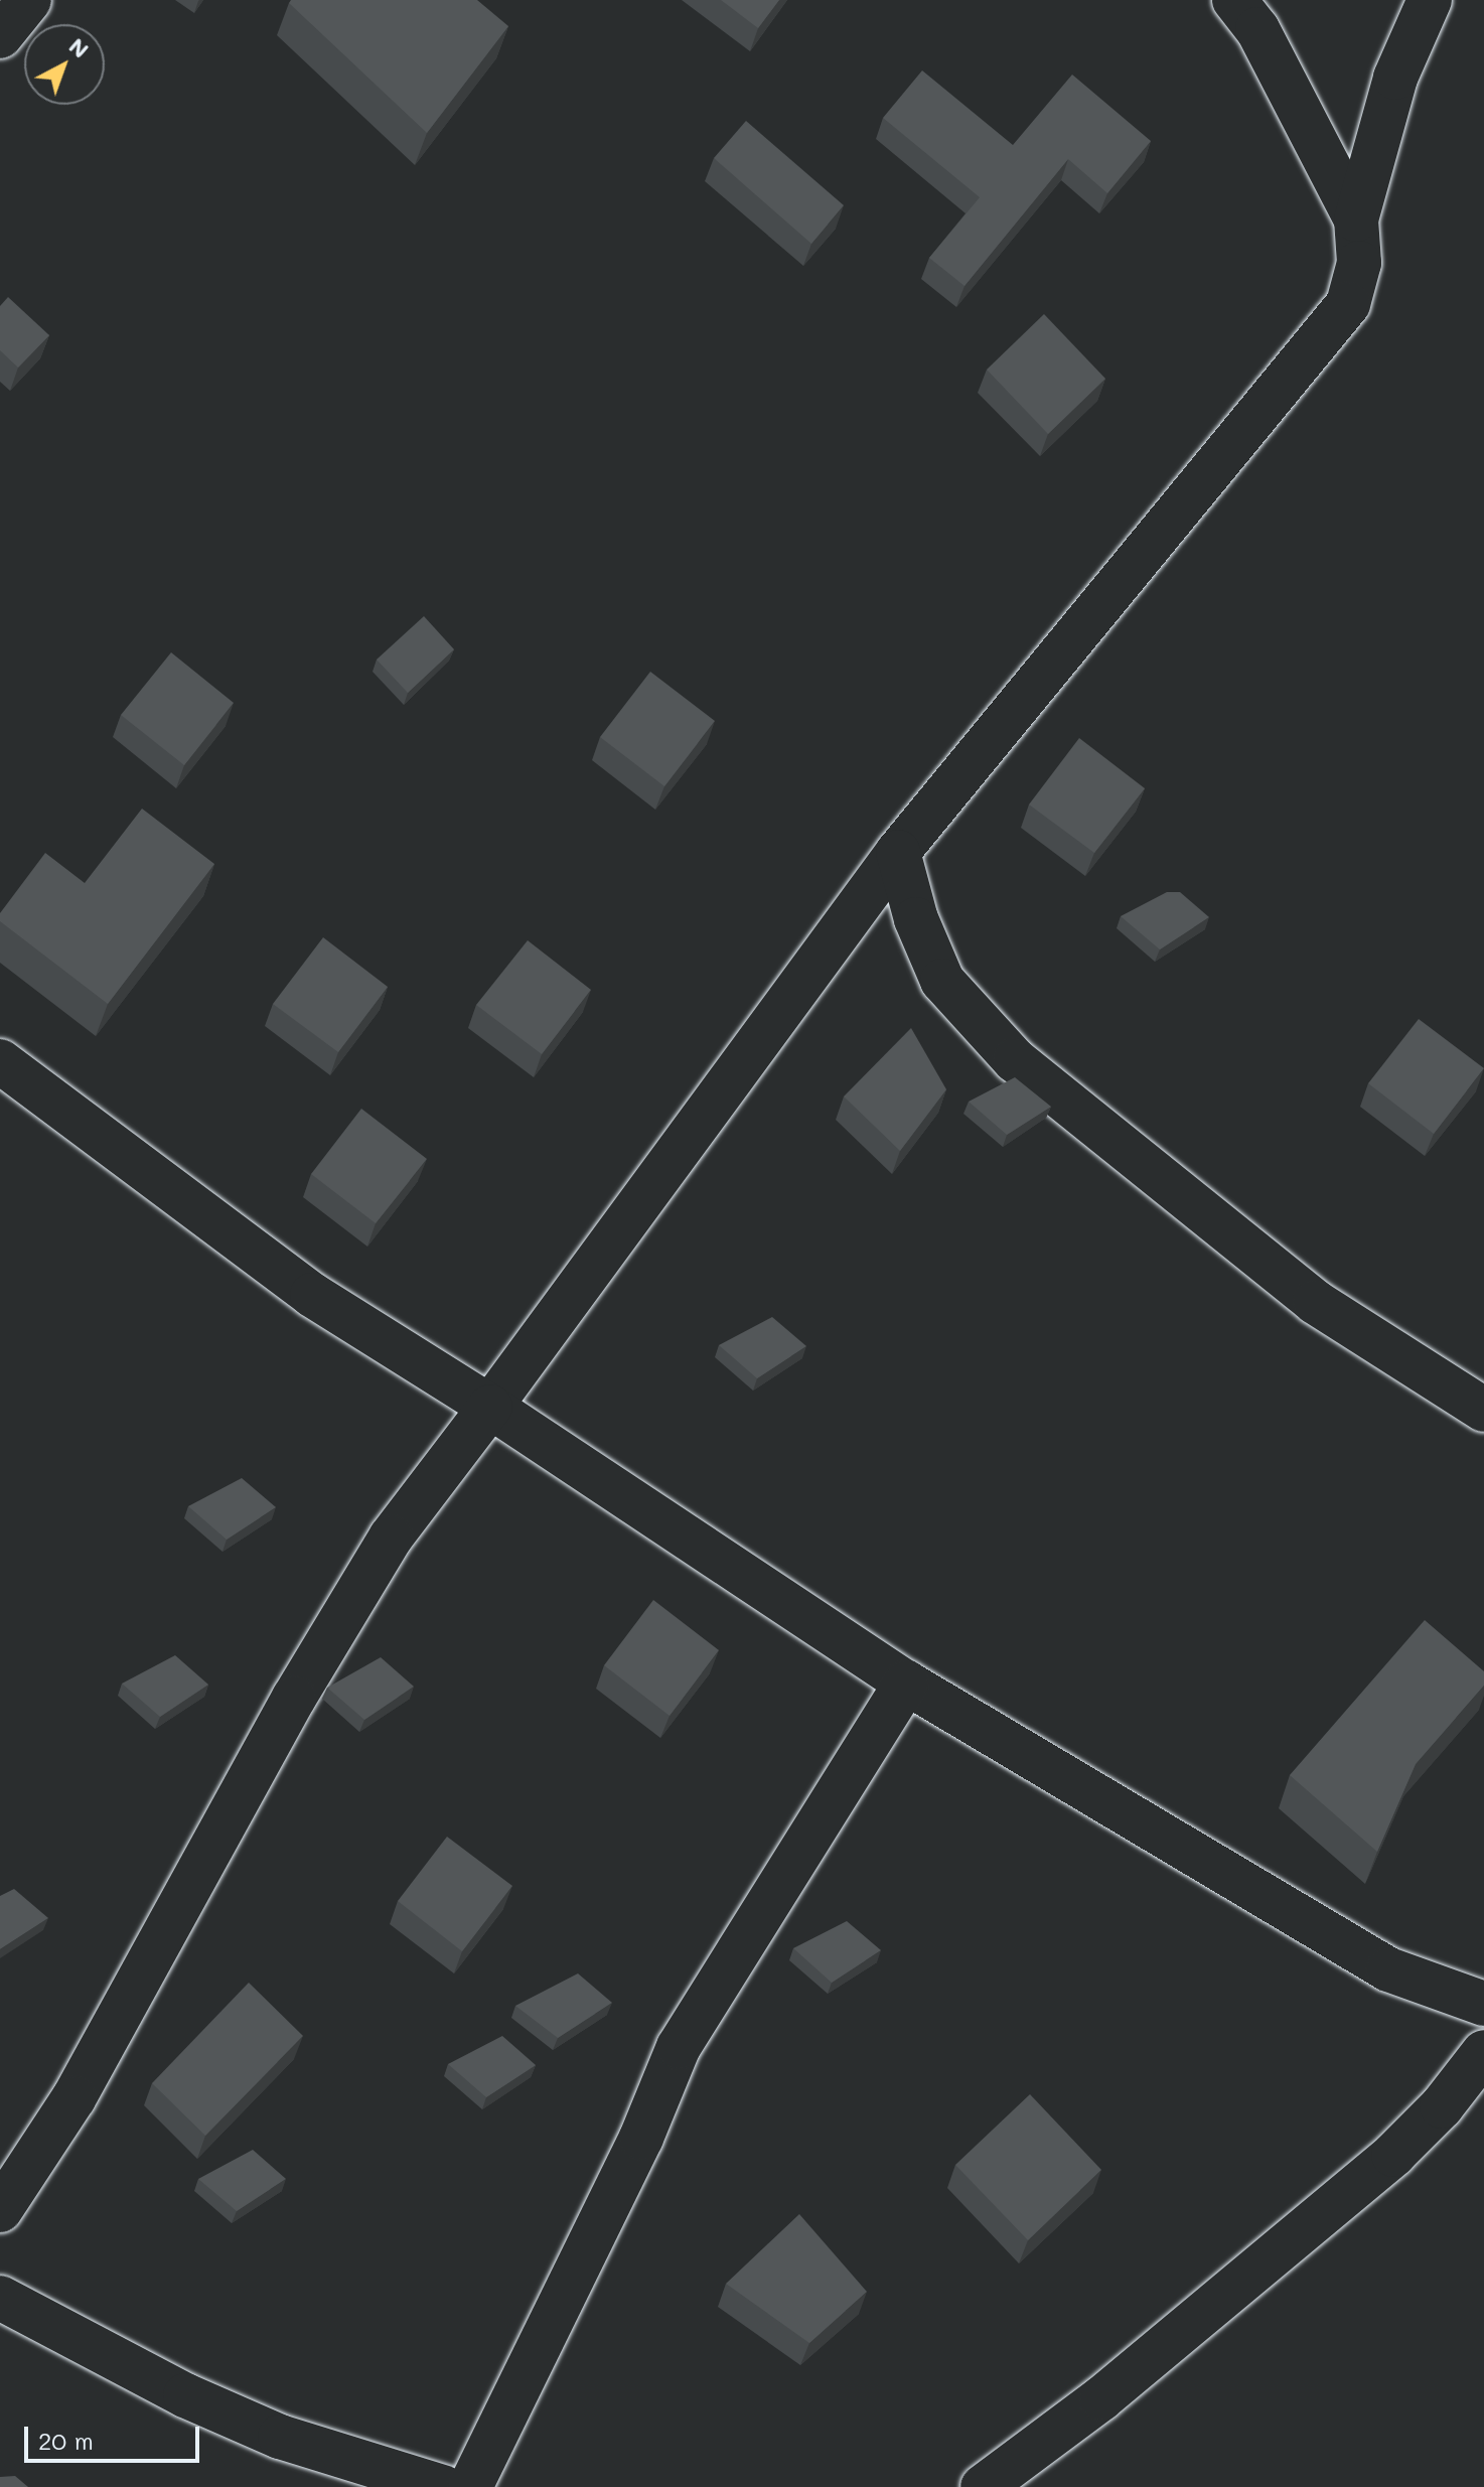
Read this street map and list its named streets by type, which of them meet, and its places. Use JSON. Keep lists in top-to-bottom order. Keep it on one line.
{"scale_bar":"20 m","north":"top right"}
